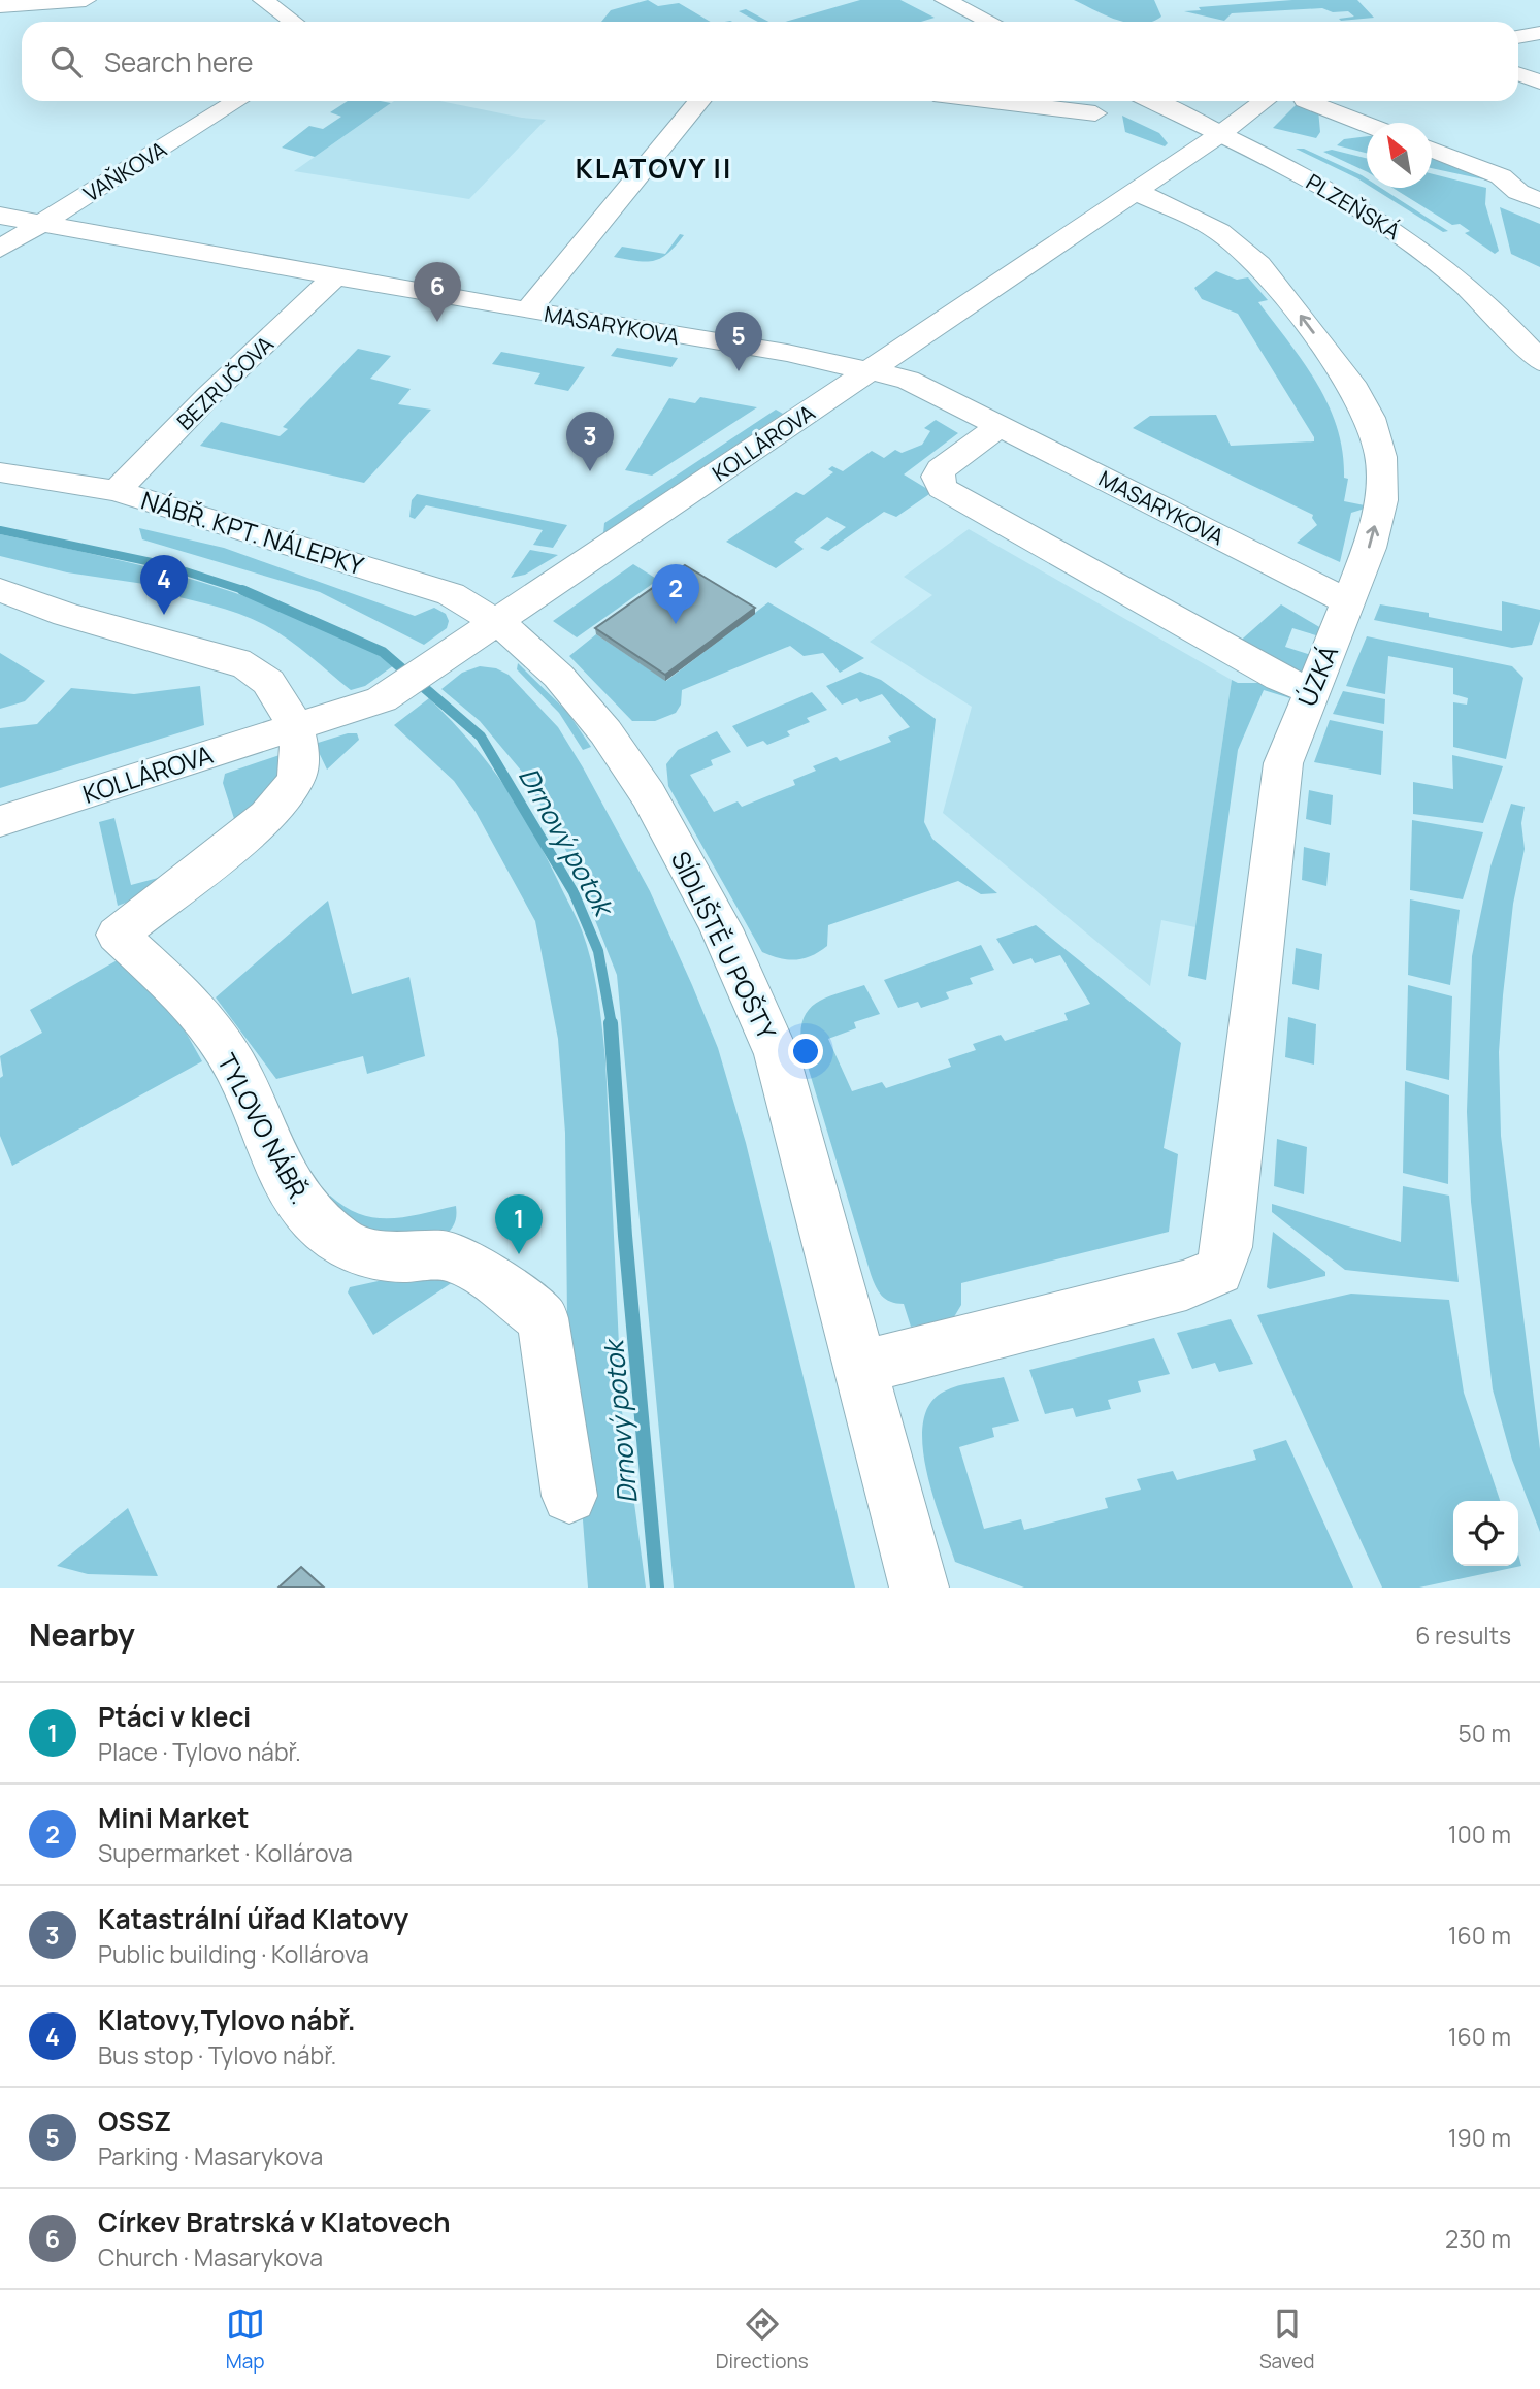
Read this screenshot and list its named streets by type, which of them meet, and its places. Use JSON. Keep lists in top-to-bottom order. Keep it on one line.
{"streets":{"street":["VAŇKOVA","PLZEŇSKÁ","MASARYKOVA","BEZRUČOVA","KOLLÁROVA","NÁBŘ. KPT. NÁLEPKY","ÚZKÁ","SÍDLIŠTĚ U POŠTY","TYLOVO NÁBŘ."]},"crossings":[["VAŇKOVA","MASARYKOVA"],["PLZEŇSKÁ","KOLLÁROVA"],["MASARYKOVA","BEZRUČOVA"],["MASARYKOVA","KOLLÁROVA"],["MASARYKOVA","ÚZKÁ"],["BEZRUČOVA","NÁBŘ. KPT. NÁLEPKY"],["KOLLÁROVA","NÁBŘ. KPT. NÁLEPKY"],["KOLLÁROVA","ÚZKÁ"],["KOLLÁROVA","SÍDLIŠTĚ U POŠTY"],["KOLLÁROVA","TYLOVO NÁBŘ."],["NÁBŘ. KPT. NÁLEPKY","SÍDLIŠTĚ U POŠTY"],["ÚZKÁ","SÍDLIŠTĚ U POŠTY"]],"districts":["KLATOVY II"],"water":["Drnový potok"],"north":"top left","page":{"search":"Search here","pins":["6","5","3","4","2","1"],"heading":["Nearby","6 results"],"list":[{"mark":"1","name":"Ptáci v kleci","note":"Place · Tylovo nábř.","value":"50 m"},{"mark":"2","name":"Mini Market","note":"Supermarket · Kollárova","value":"100 m"},{"mark":"3","name":"Katastrální úřad Klatovy","note":"Public building · Kollárova","value":"160 m"},{"mark":"4","name":"Klatovy,Tylovo nábř.","note":"Bus stop · Tylovo nábř.","value":"160 m"},{"mark":"5","name":"OSSZ","note":"Parking · Masarykova","value":"190 m"},{"mark":"6","name":"Církev Bratrská v Klatovech","note":"Church · Masarykova","value":"230 m"}],"nav":["Map","Directions","Saved"]}}
